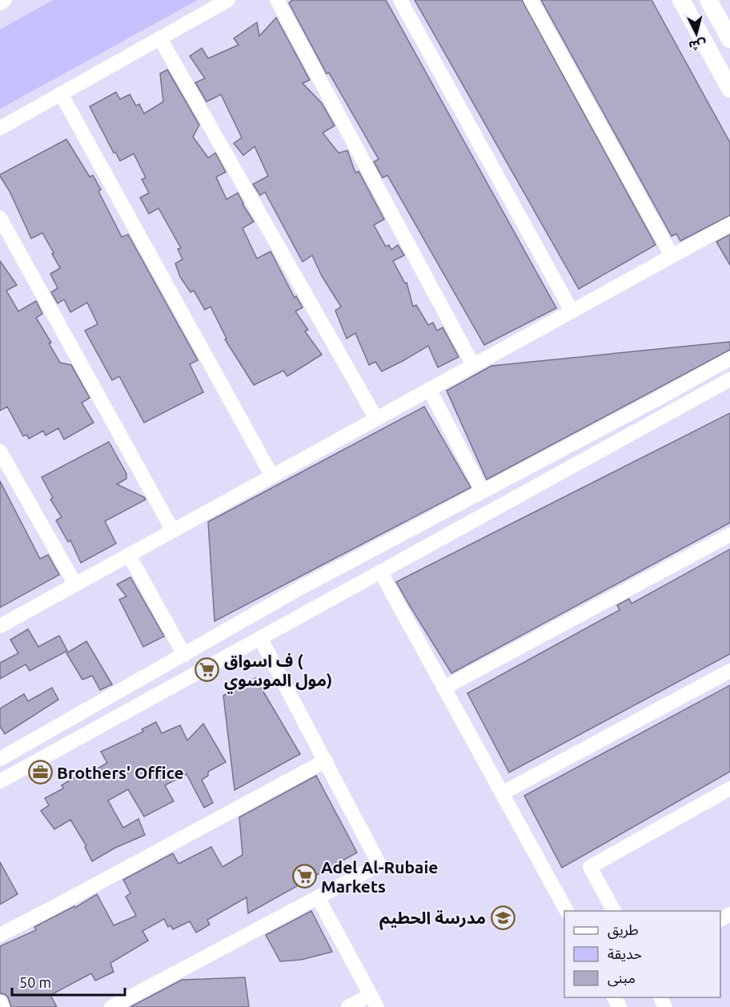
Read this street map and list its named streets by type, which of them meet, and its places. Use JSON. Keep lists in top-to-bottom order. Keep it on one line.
{"places":{"supermarket":["ف اسواق ( مول الموسوي)","Adel Al-Rubaie Markets"],"office":["Brothers' Office"],"school or university":["مدرسة الحطيم"]},"legend":["طريق","حديقة","مبنى"],"scale_bar":"50 m","north":"bottom"}
